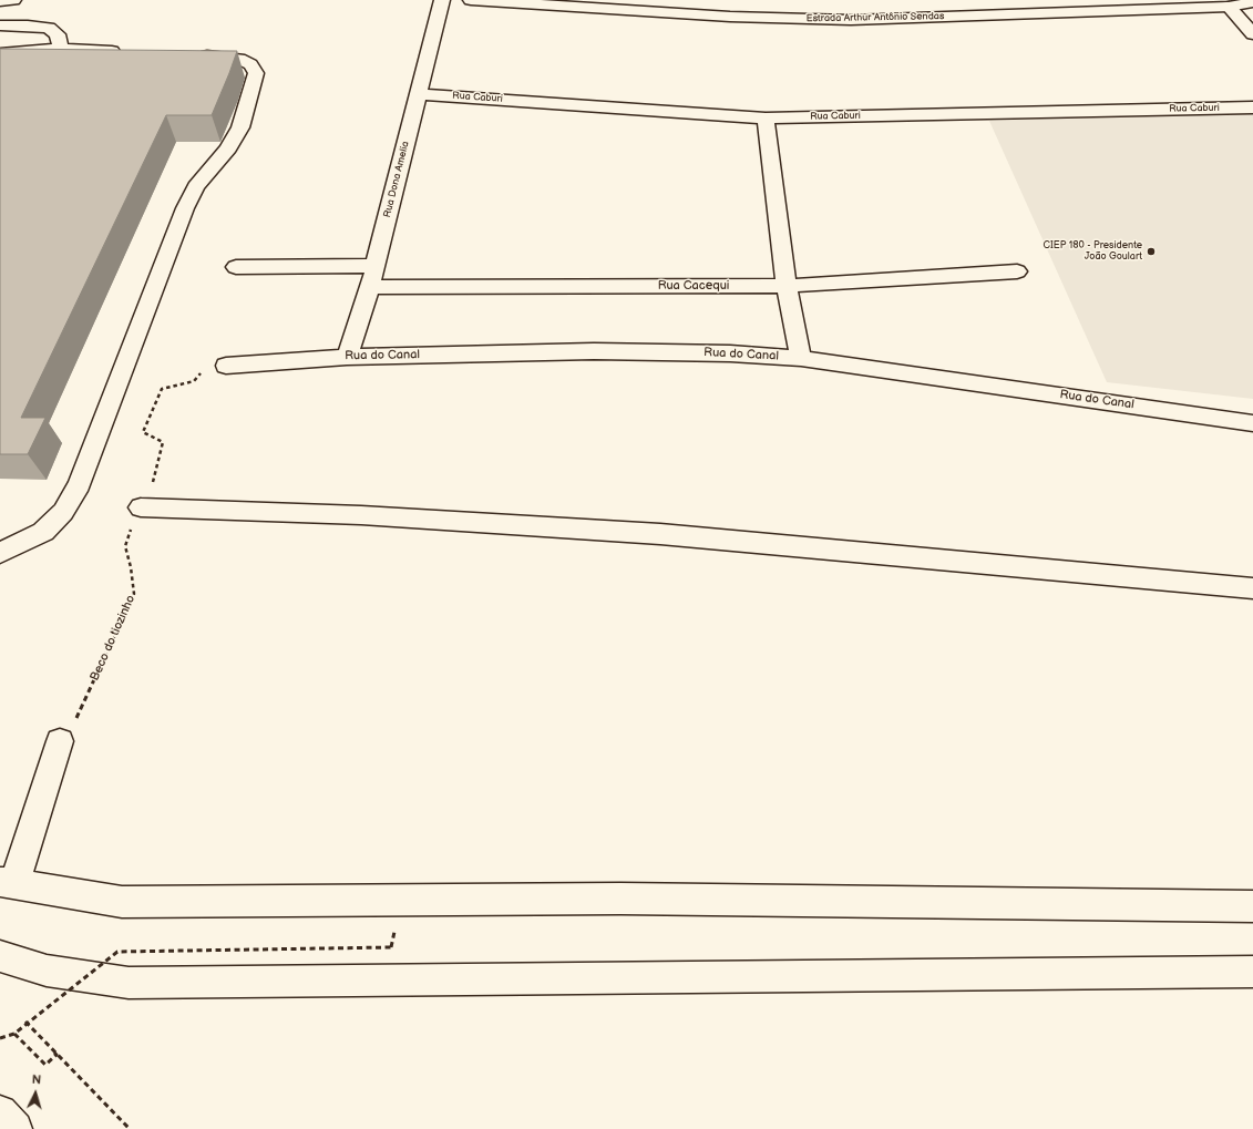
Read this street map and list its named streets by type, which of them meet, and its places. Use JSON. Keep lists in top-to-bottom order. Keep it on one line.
{"streets":{"main road":["Estrada Arthur Antônio Sendas","Rua Caburi","Rua Dona Amelia","Rua Cacequi","Rua do Canal"],"path":["Beco do tiozinho"]},"crossings":[["Rua Caburi","Rua Dona Amelia"],["Rua Dona Amelia","Rua Cacequi"],["Rua Dona Amelia","Rua do Canal"],["Rua do Canal","Beco do tiozinho"]],"places":["CIEP 180 - Presidente João Goulart"],"north":"top"}
